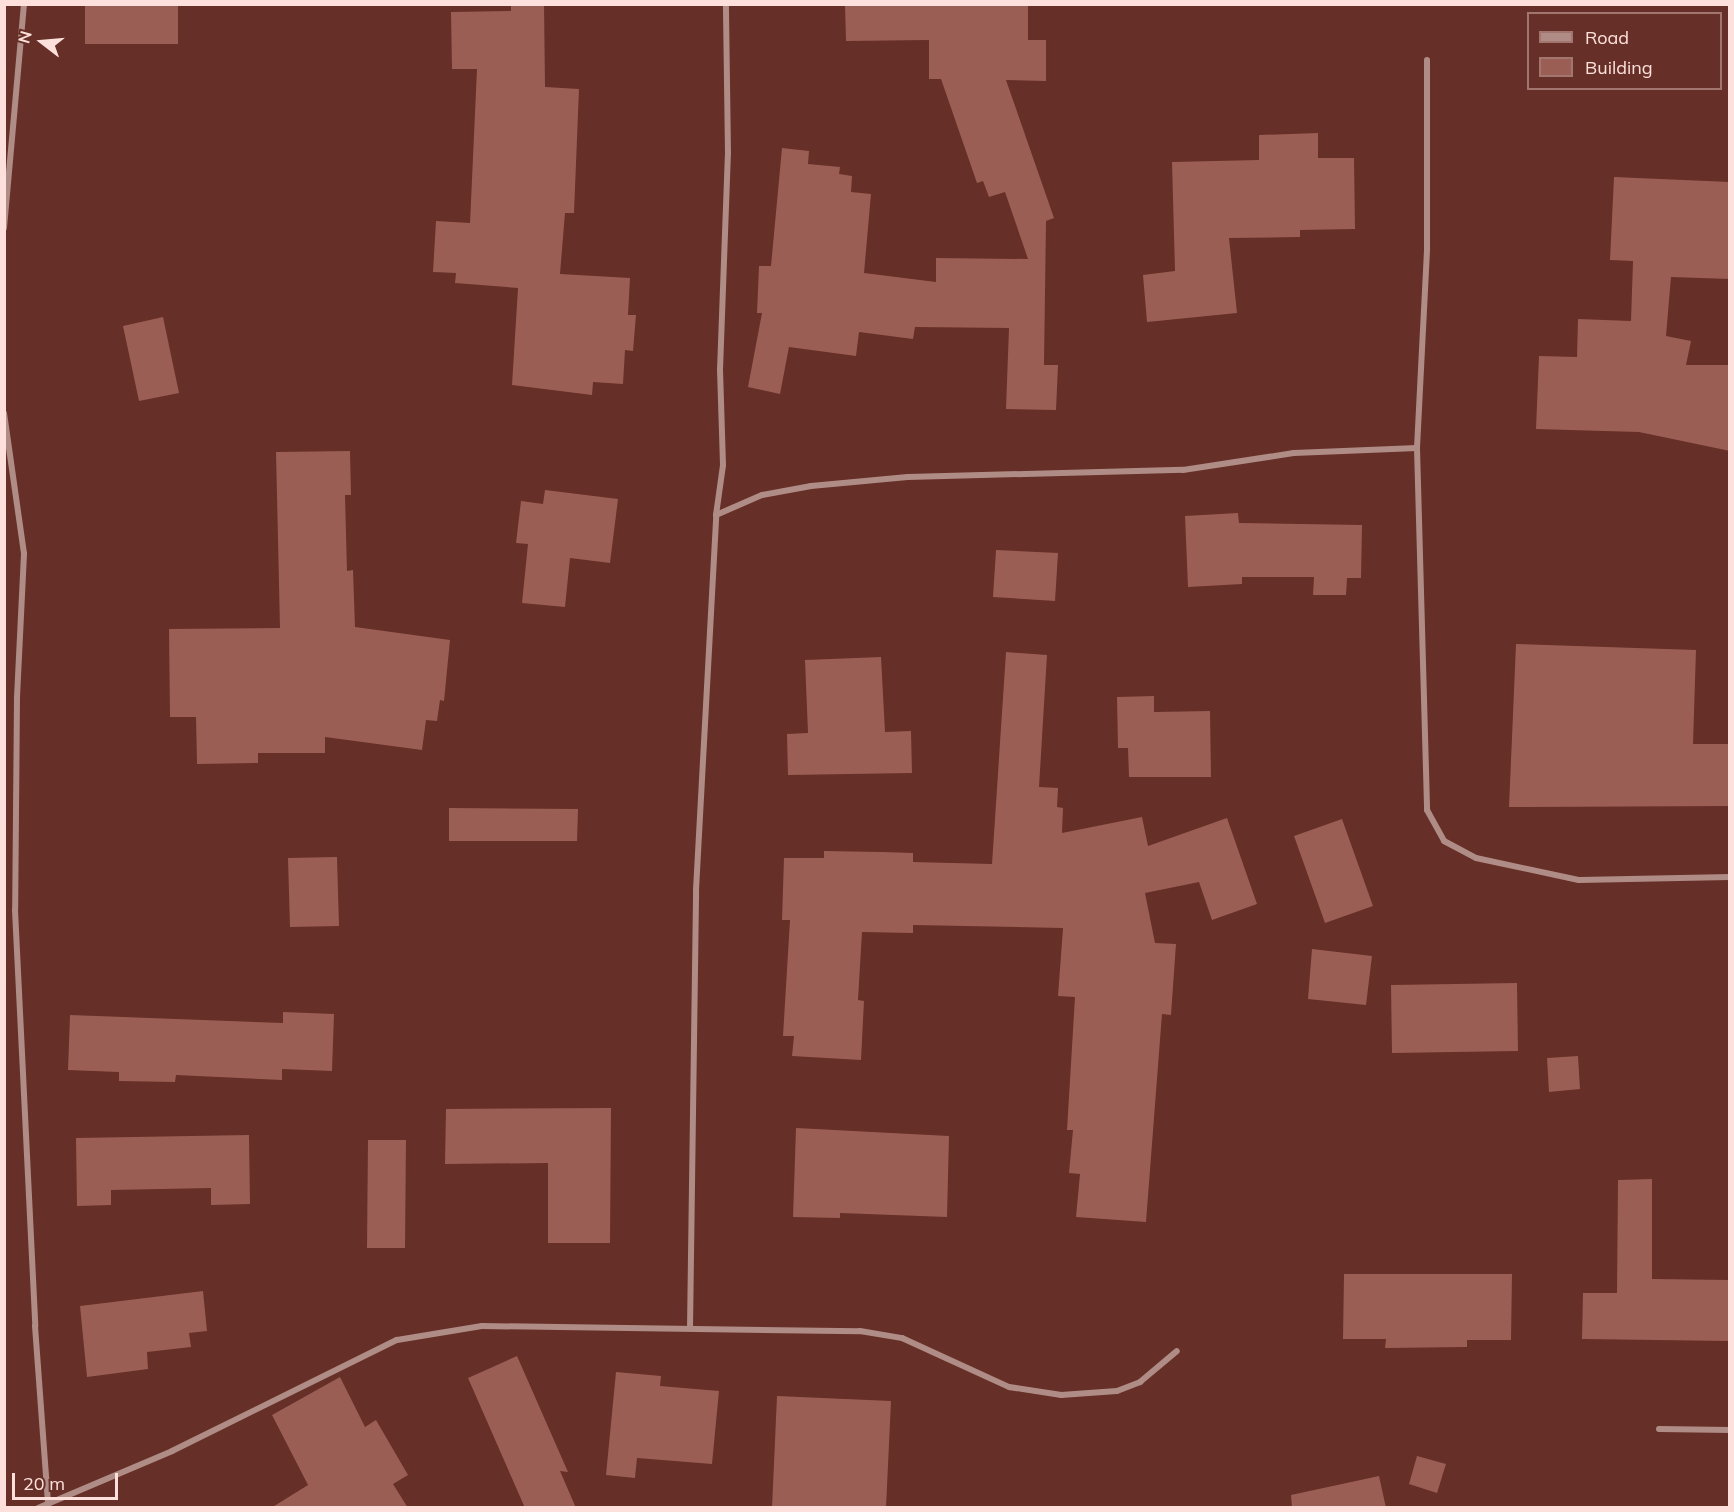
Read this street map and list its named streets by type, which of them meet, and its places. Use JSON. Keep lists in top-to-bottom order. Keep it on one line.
{"legend":["Road","Building"],"scale_bar":"20 m","north":"left"}
